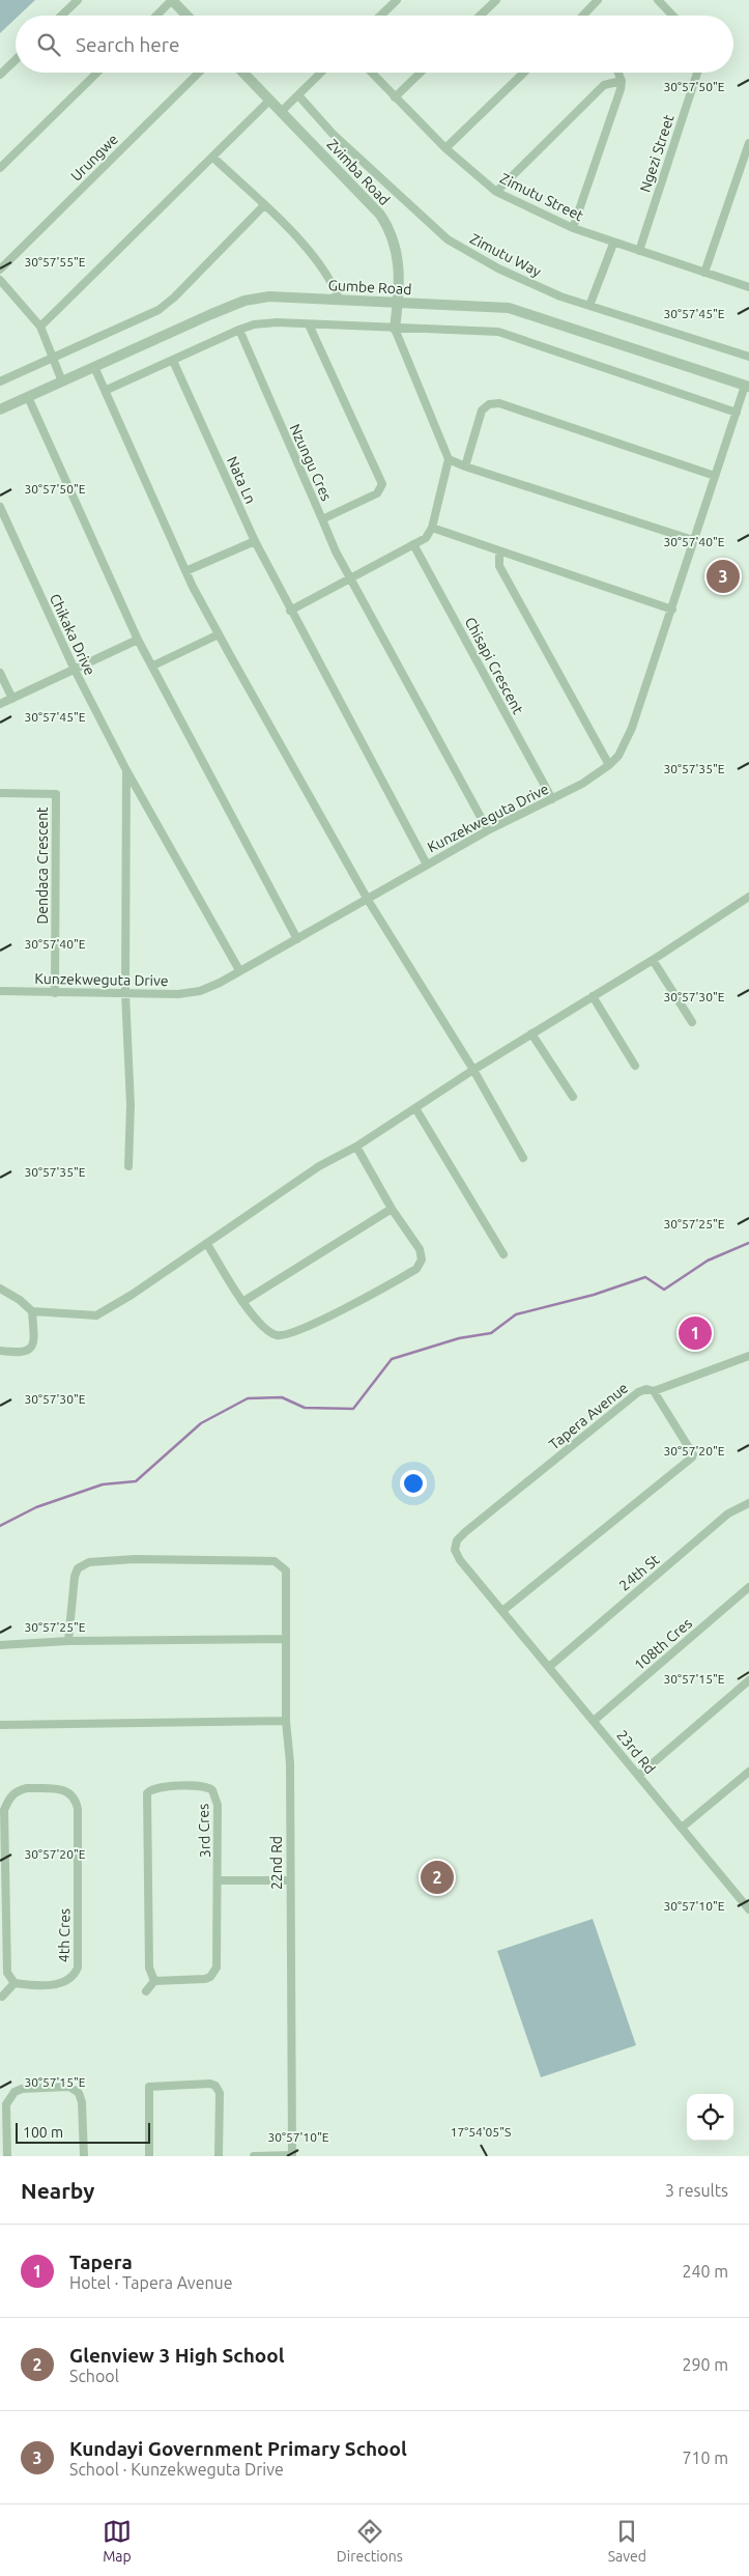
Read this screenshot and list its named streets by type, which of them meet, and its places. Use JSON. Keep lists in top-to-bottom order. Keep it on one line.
{"streets":{"street":["Ngezi Street","Urungwe","Zvimba Road","Zimutu Street","Zimutu Way","Gumbe Road","Nzungu Cres","Nata Ln","Chikaka Drive","Chisapi Crescent","Kunzekweguta Drive","Dendaca Crescent","Tapera Avenue","24th St","108th Cres","23rd Rd","3rd Cres","22nd Rd","4th Cres"]},"crossings":[["Ngezi Street","Zimutu Street"],["Zvimba Road","Gumbe Road"],["Gumbe Road","Kunzekweguta Drive"],["Nata Ln","Kunzekweguta Drive"],["Chikaka Drive","Kunzekweguta Drive"],["Chisapi Crescent","Kunzekweguta Drive"],["Kunzekweguta Drive","Dendaca Crescent"],["Tapera Avenue","23rd Rd"],["24th St","23rd Rd"],["108th Cres","23rd Rd"]],"scale_bar":"100 m","page":{"search":"Search here","pins":["3","1","2"],"scale":"100 m","heading":["Nearby","3 results"],"list":[{"mark":"1","name":"Tapera","note":"Hotel · Tapera Avenue","value":"240 m"},{"mark":"2","name":"Glenview 3 High School","note":"School","value":"290 m"},{"mark":"3","name":"Kundayi Government Primary School","note":"School · Kunzekweguta Drive","value":"710 m"}],"nav":["Map","Directions","Saved"]},"coordinates":["30°57'50\"E","30°57'55\"E","30°57'45\"E","30°57'40\"E","30°57'35\"E","30°57'30\"E","30°57'25\"E","30°57'20\"E","30°57'15\"E","30°57'10\"E","17°54'05\"S"]}
